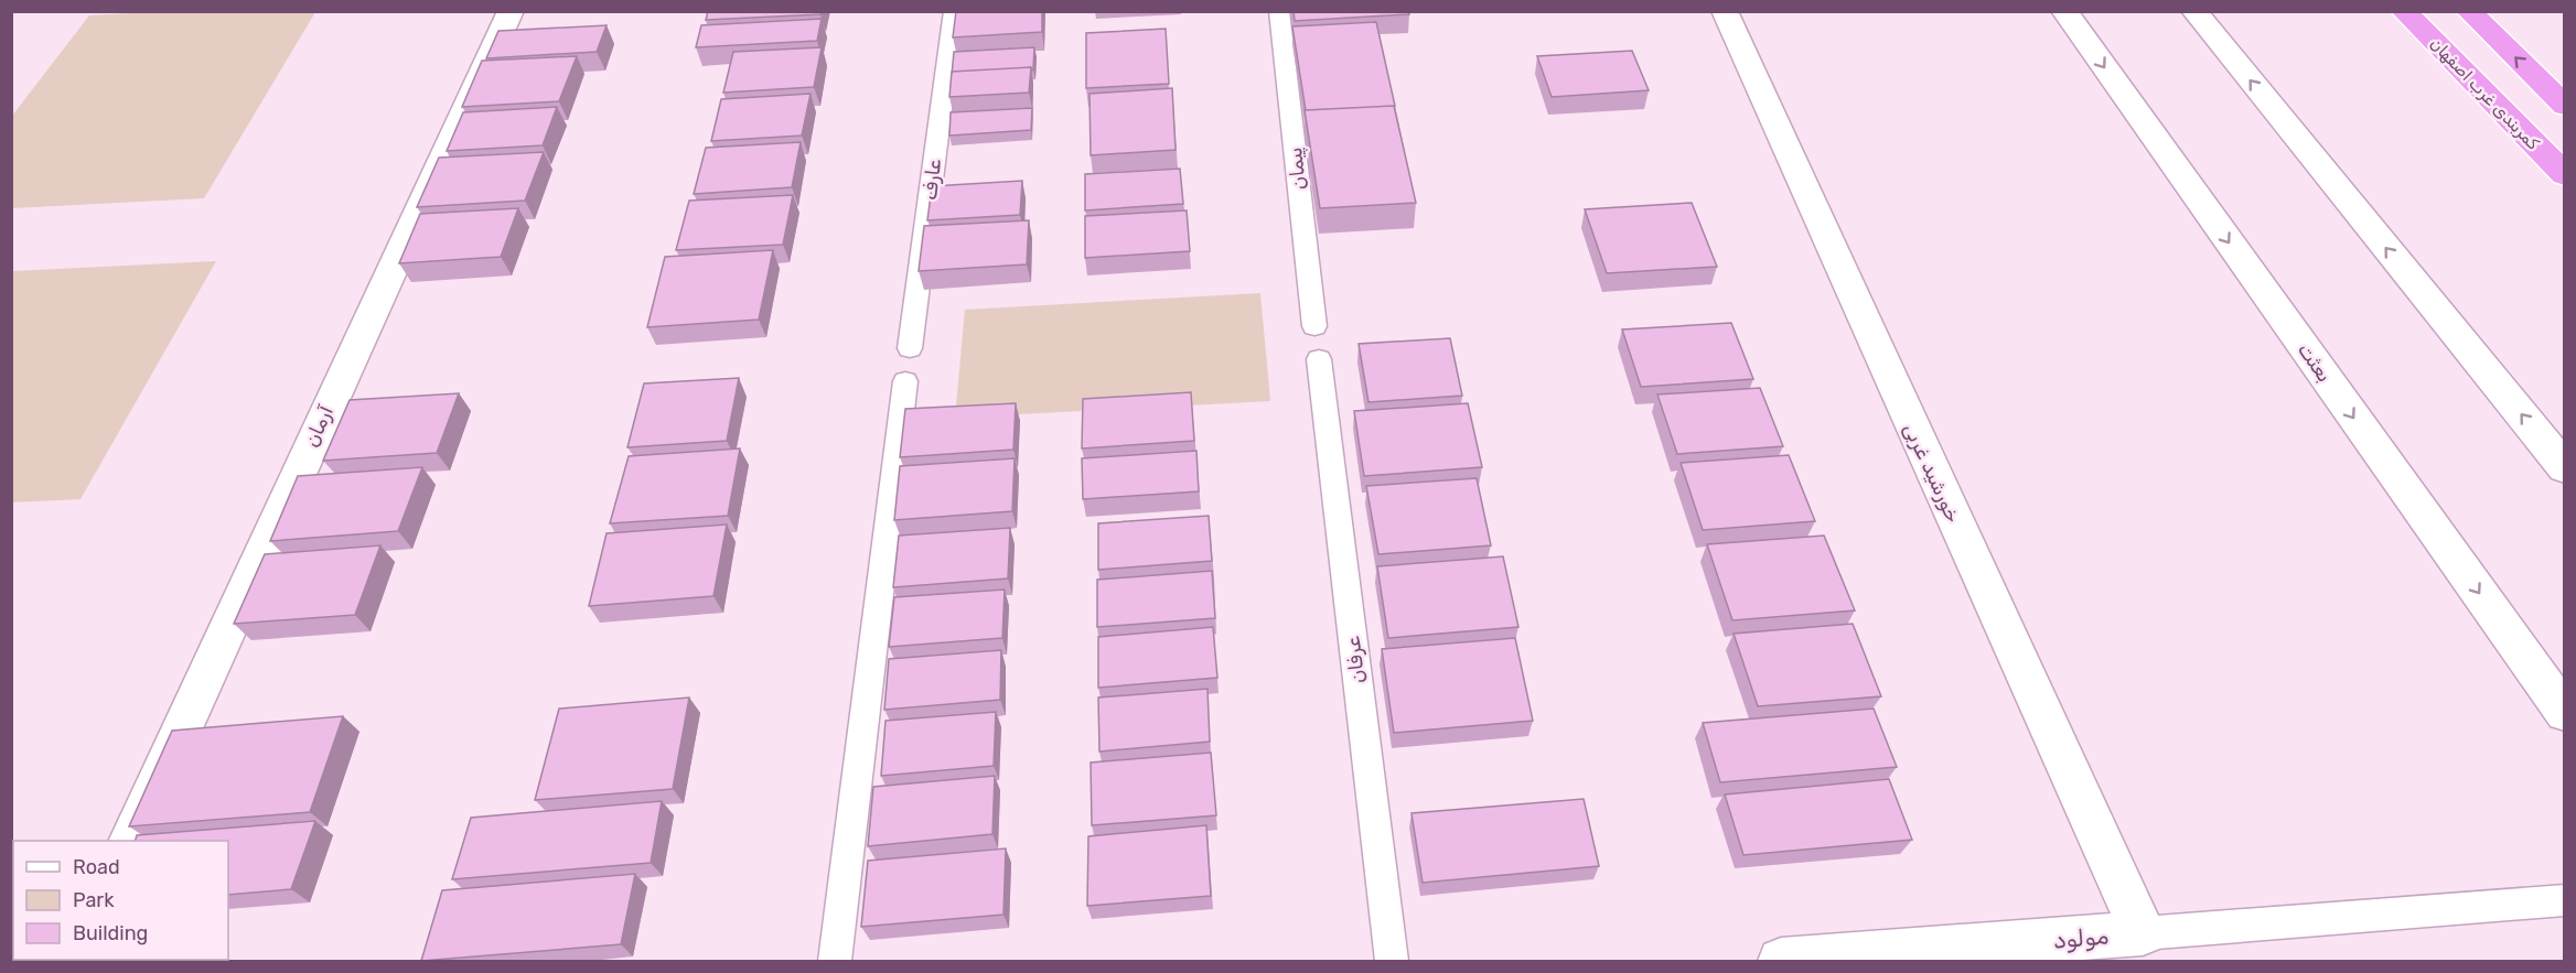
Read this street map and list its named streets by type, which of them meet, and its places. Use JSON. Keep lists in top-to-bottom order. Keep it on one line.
{"streets":{"highway":["کمربندی غرب اصفهان"],"street":["بعثت","آرمان","خورشید غربی","مولود"],"lane":["پیمان","عارف","عرفان"]},"crossings":[["خورشید غربی","مولود"]],"legend":["Road","Park","Building"]}
